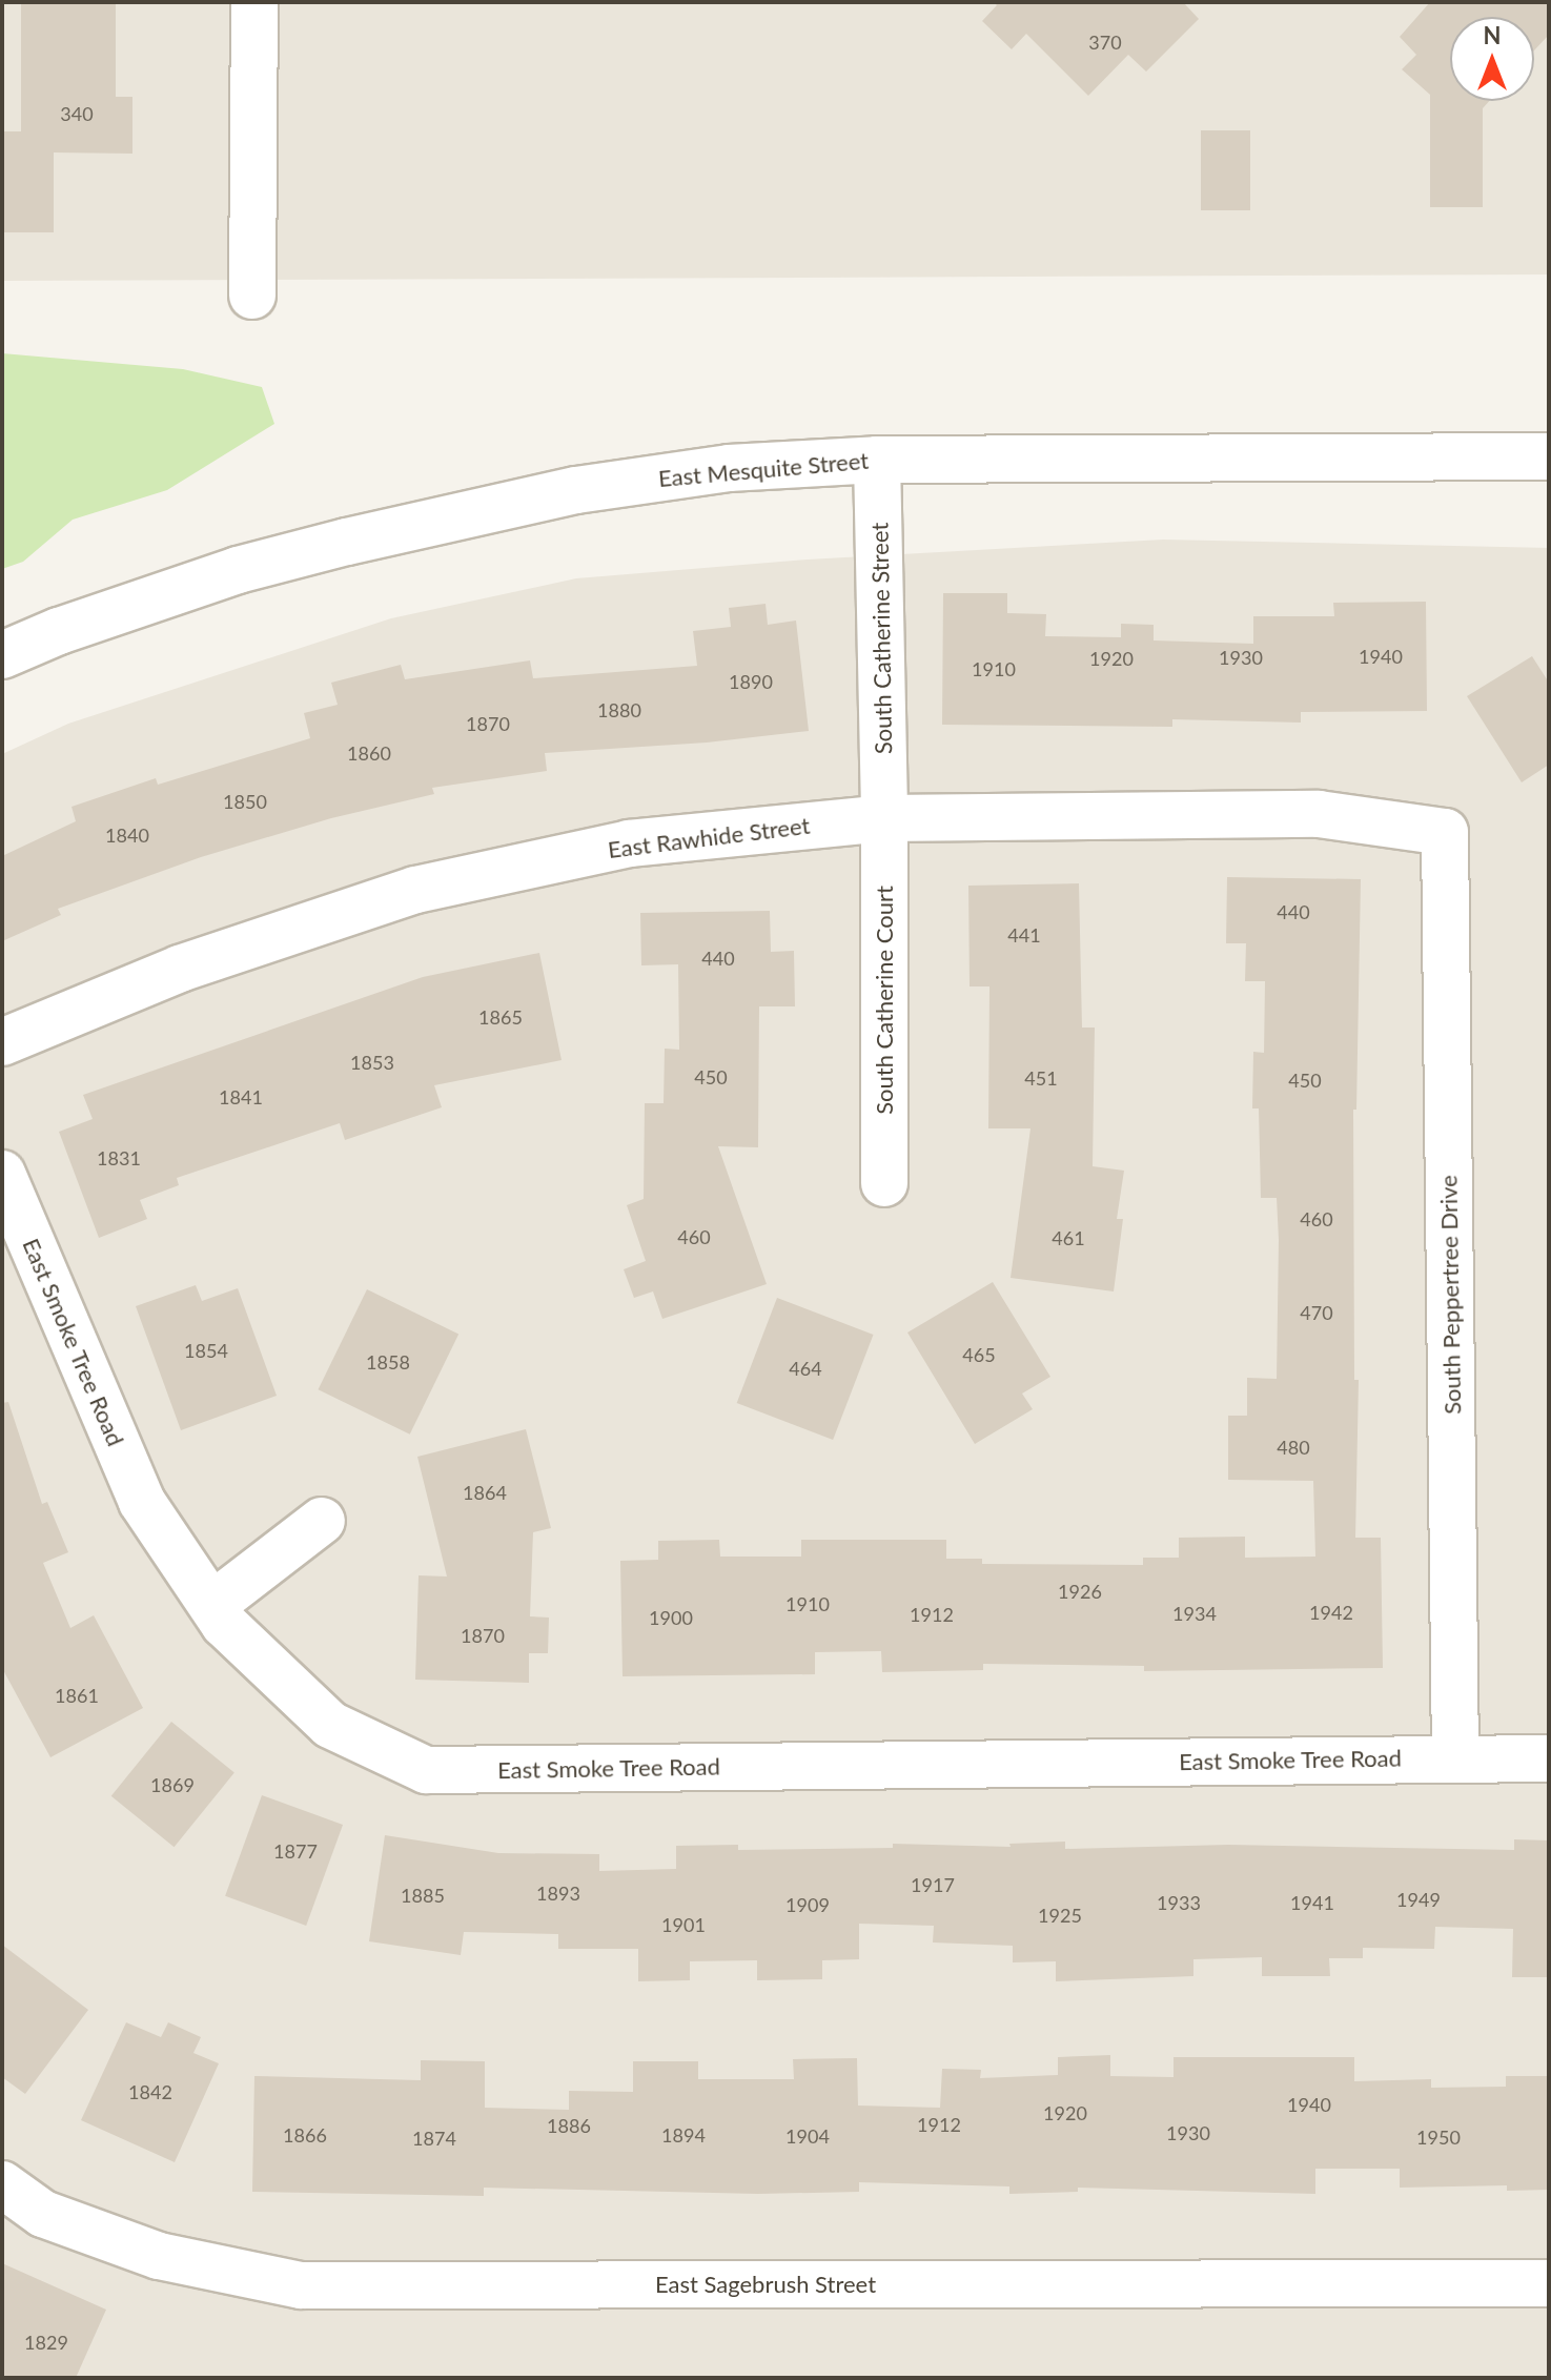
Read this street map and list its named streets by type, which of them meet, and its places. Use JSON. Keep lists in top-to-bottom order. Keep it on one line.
{"streets":{"street":["East Mesquite Street","South Catherine Street","East Rawhide Street","South Catherine Court","South Peppertree Drive","East Smoke Tree Road","East Sagebrush Street"]},"crossings":[["East Mesquite Street","South Catherine Street"],["South Catherine Street","East Rawhide Street"],["South Catherine Street","South Catherine Court"],["East Rawhide Street","South Catherine Court"],["East Rawhide Street","South Peppertree Drive"],["South Peppertree Drive","East Smoke Tree Road"]],"house_numbers":["370","340","1940","1930","1920","1910","1890","1880","1870","1860","1850","1840","440","441","440","1865","1853","450","451","450","1841","1831","460","460","461","470","1854","465","1858","464","480","1864","1926","1910","1942","1934","1912","1900","1870","1861","1869","1877","1917","1893","1885","1949","1933","1941","1909","1925","1901","1842","1940","1920","1912","1886","1930","1866","1894","1904","1950","1874","1829"],"north":"top"}
